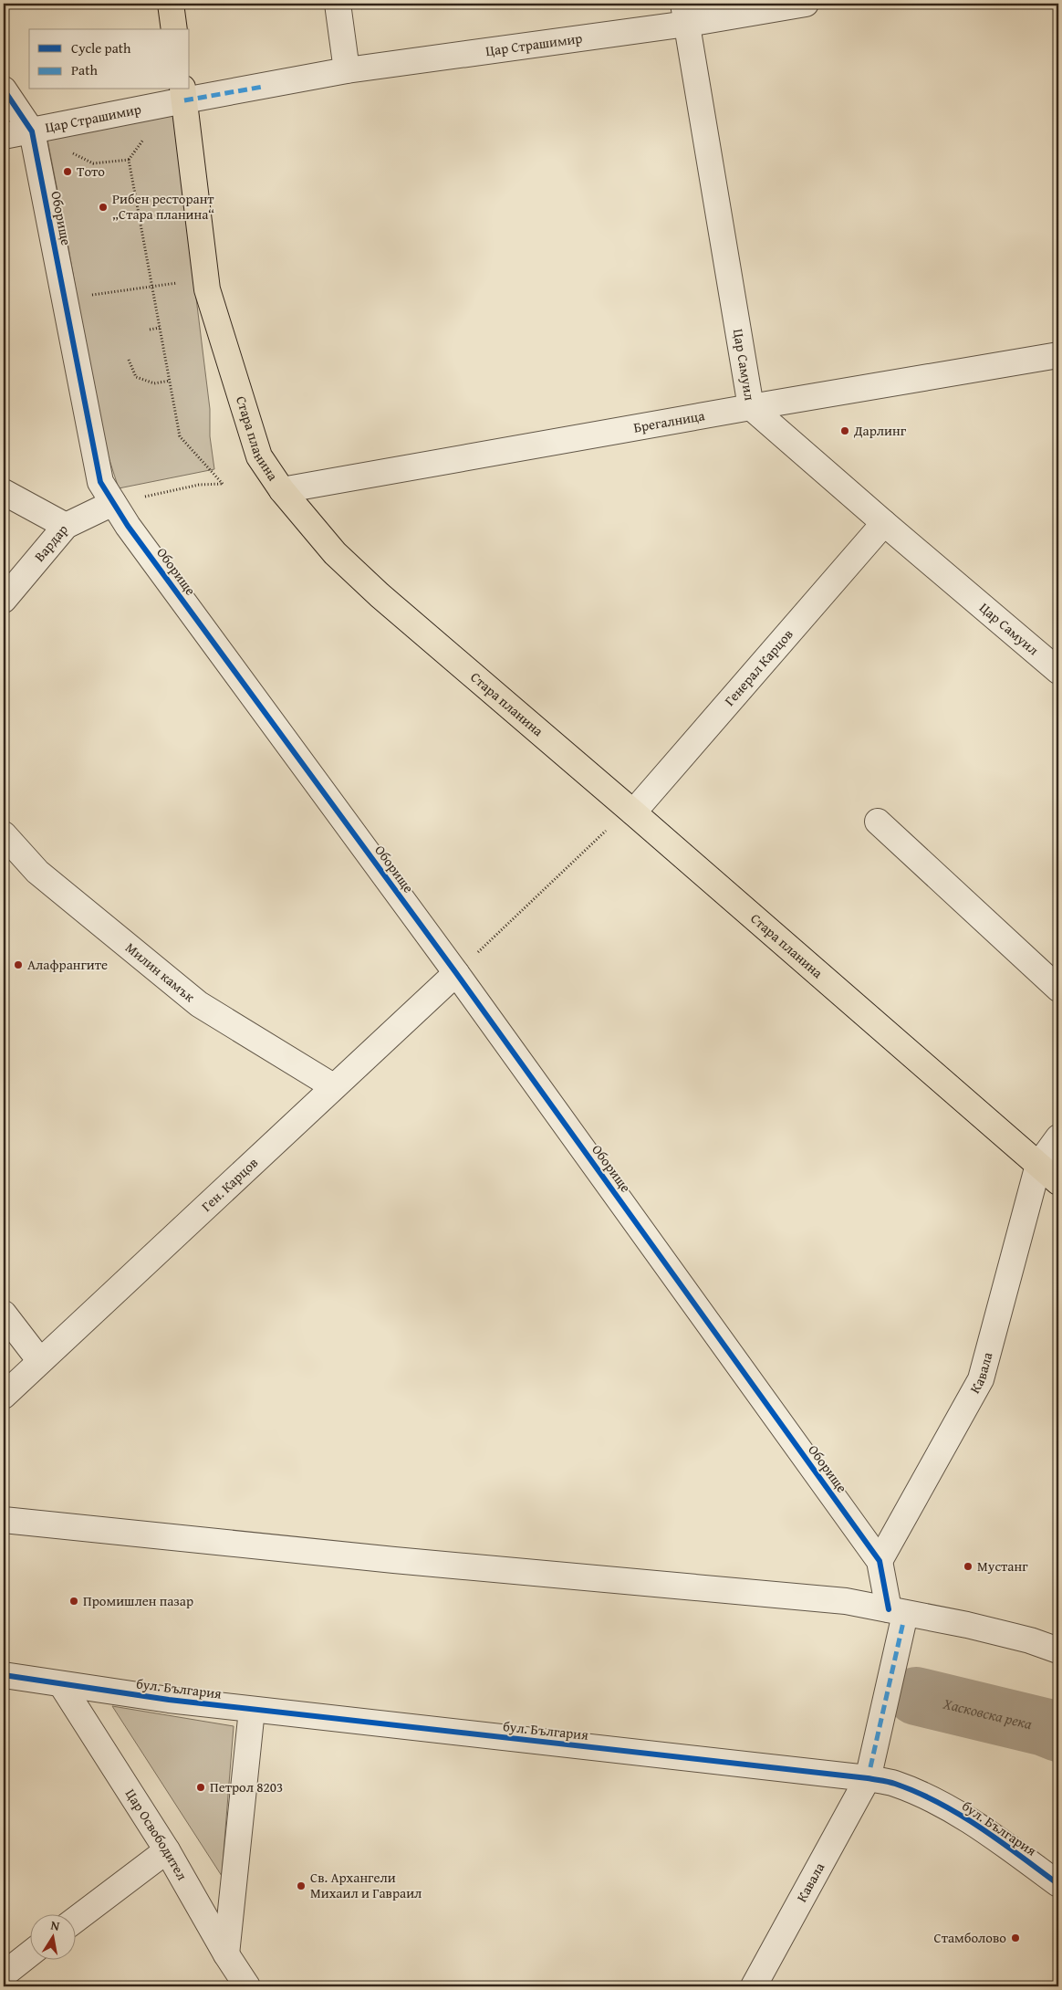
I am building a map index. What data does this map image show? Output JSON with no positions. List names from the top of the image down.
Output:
{
  "streets": {
    "main road": ["Стара планина"],
    "street": [
      "Цар Страшимир",
      "Оборище",
      "Цар Самуил",
      "Брегалница",
      "Вардар",
      "Генерал Карцов",
      "Милин камък",
      "Ген. Карцов",
      "Кавала",
      "бул. България",
      "Цар Освободител"
    ]
  },
  "crossings": [
    ["Цар Страшимир", "Оборище"],
    ["Цар Страшимир", "Цар Самуил"],
    ["Цар Страшимир", "Стара планина"],
    ["Оборище", "Вардар"],
    ["Оборище", "Ген. Карцов"],
    ["Оборище", "Кавала"],
    ["Оборище", "бул. България"],
    ["Цар Самуил", "Брегалница"],
    ["Цар Самуил", "Генерал Карцов"],
    ["Брегалница", "Стара планина"],
    ["Стара планина", "Генерал Карцов"],
    ["Стара планина", "Кавала"],
    ["Милин камък", "Ген. Карцов"],
    ["Кавала", "бул. България"],
    ["бул. България", "Цар Освободител"]
  ],
  "water": ["Хасковска река"],
  "places": [
    "Тото",
    "Рибен ресторант „Стара планина“",
    "Дарлинг",
    "Алафрангите",
    "Мустанг",
    "Промишлен пазар",
    "Петрол 8203",
    "Св. Архангели Михаил и Гавраил",
    "Стамболово"
  ],
  "legend": ["Cycle path", "Path"],
  "north": "top"
}
